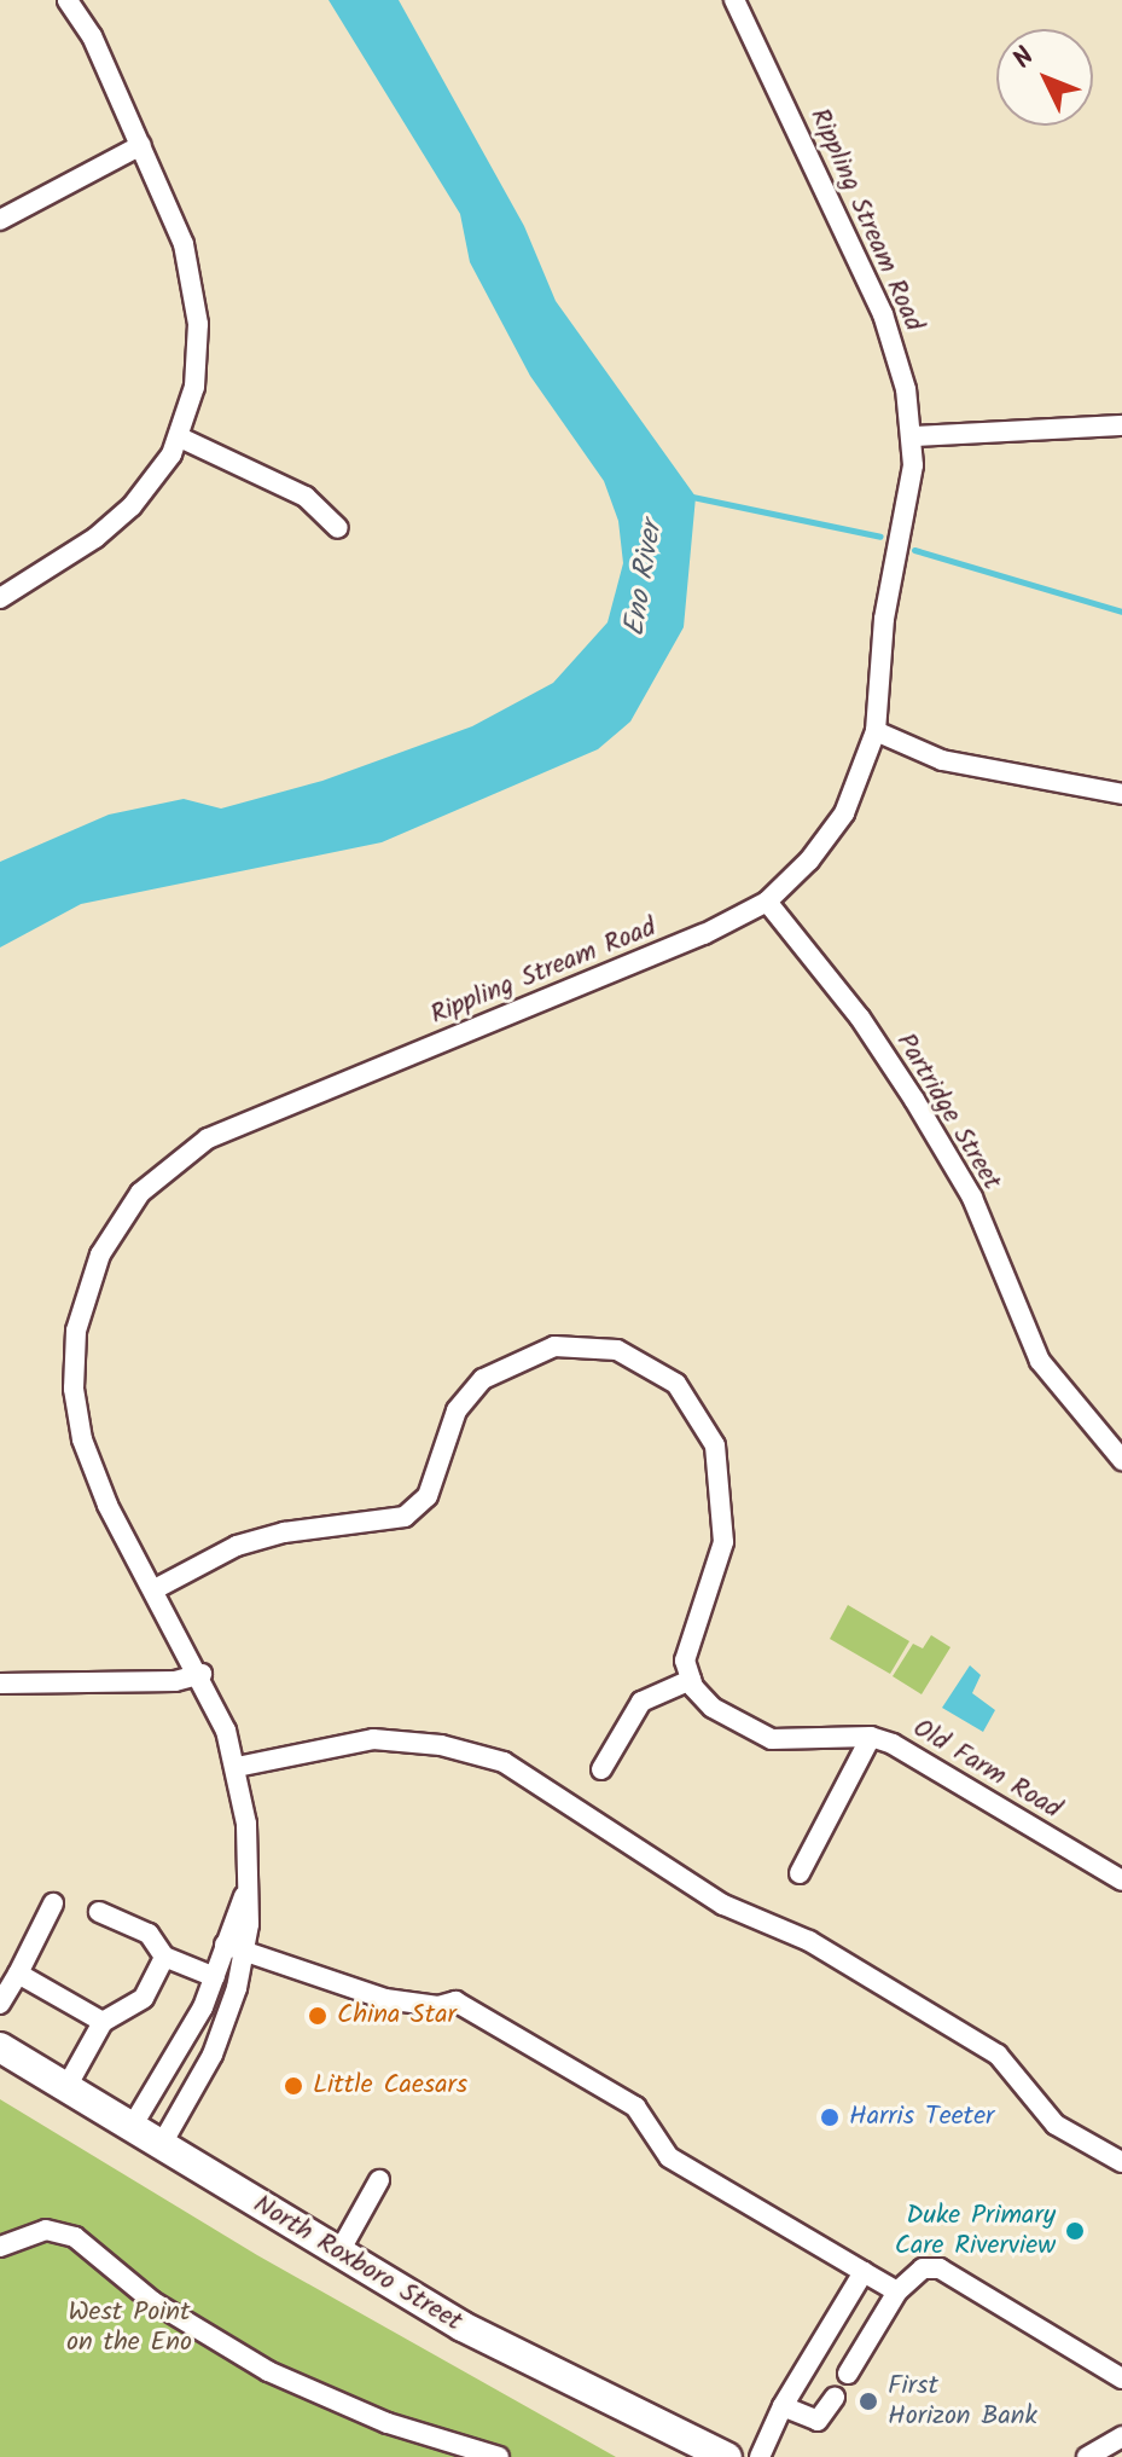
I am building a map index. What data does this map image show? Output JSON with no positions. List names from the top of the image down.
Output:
{
  "streets": {
    "highway": ["North Roxboro Street"],
    "street": ["Rippling Stream Road", "Partridge Street", "Old Farm Road"]
  },
  "crossings": [
    ["Rippling Stream Road", "Partridge Street"],
    ["Rippling Stream Road", "North Roxboro Street"]
  ],
  "water": ["Eno River"],
  "parks": ["West Point on the Eno"],
  "places": [
    "China Star",
    "Little Caesars",
    "Harris Teeter",
    "Duke Primary Care Riverview",
    "First Horizon Bank"
  ],
  "north": "top left"
}
